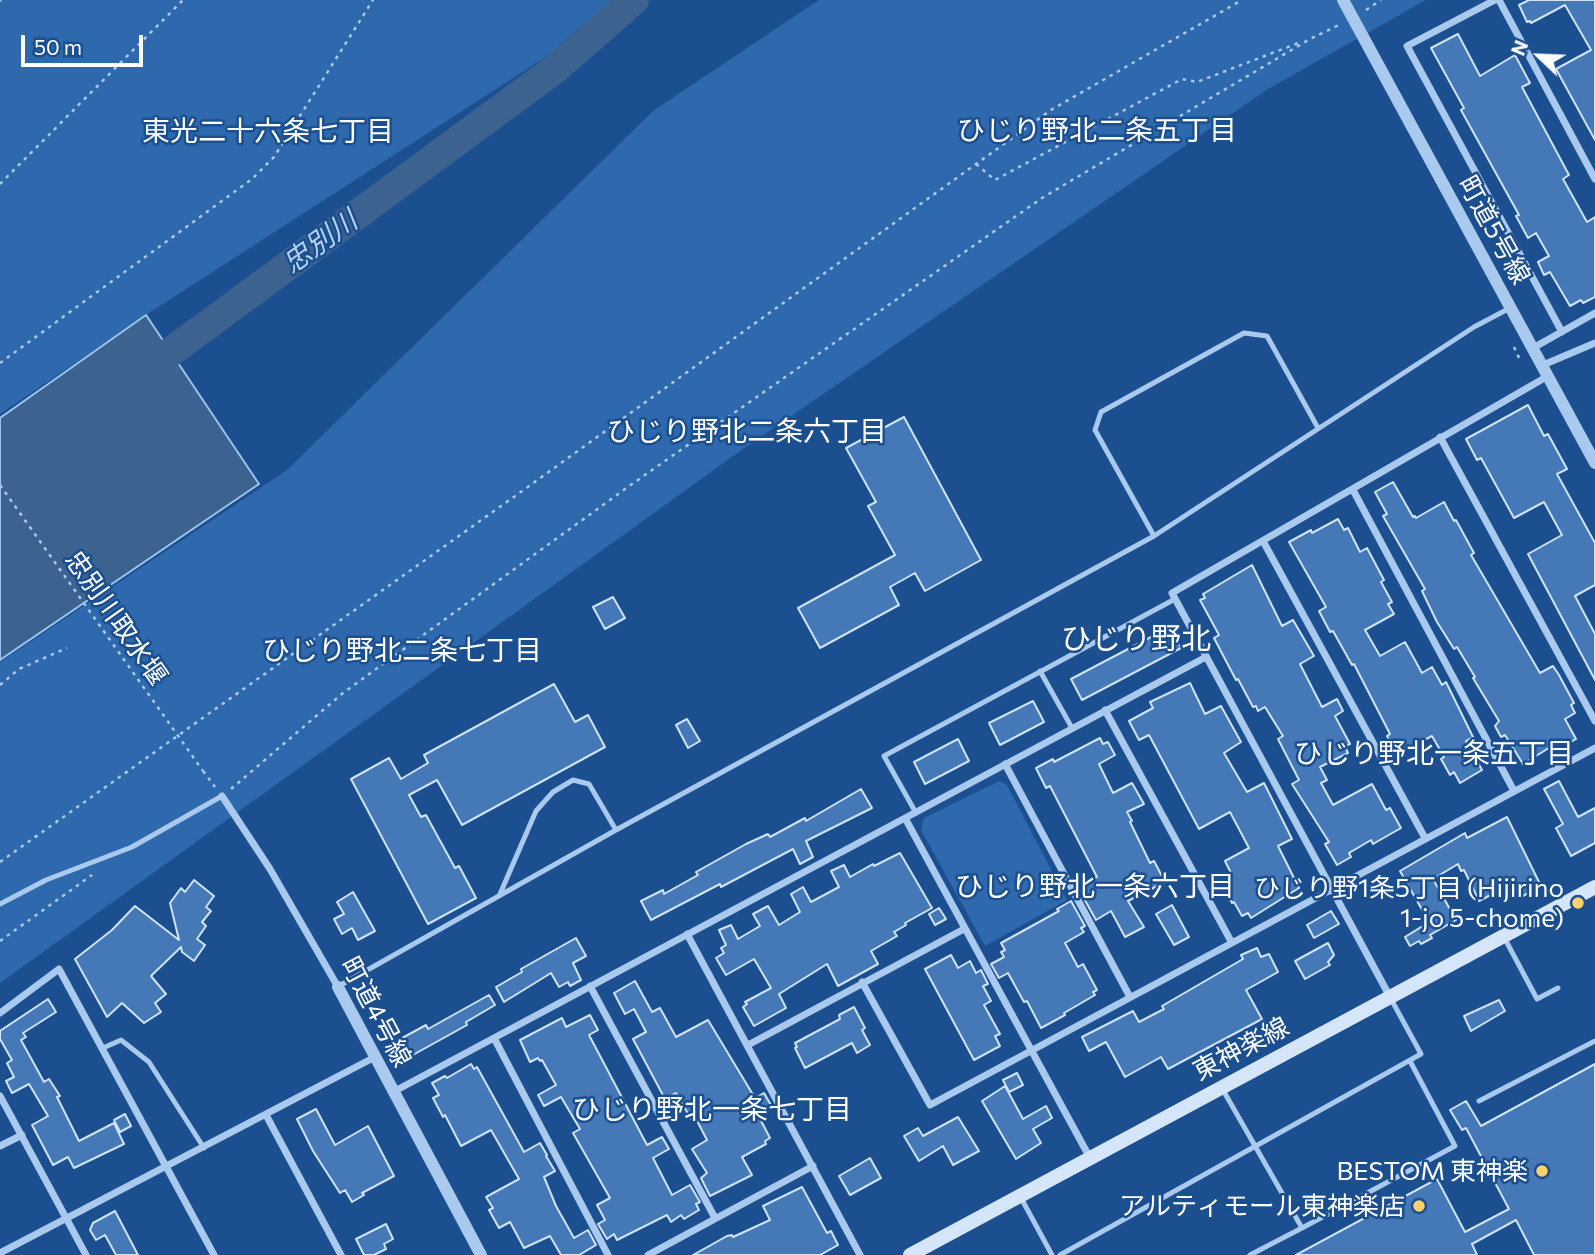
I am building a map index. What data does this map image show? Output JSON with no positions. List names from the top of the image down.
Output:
{
  "streets": {
    "main road": ["東神楽線"],
    "street": ["町道5号線", "町道4号線"],
    "path": ["忠別川取水堰"]
  },
  "crossings": [
    ["忠別川取水堰", "町道4号線"]
  ],
  "districts": [
    "ひじり野北二条五丁目",
    "東光二十六条七丁目",
    "ひじり野北二条六丁目",
    "ひじり野北",
    "ひじり野北二条七丁目",
    "ひじり野北一条五丁目",
    "ひじり野北一条六丁目",
    "ひじり野北一条七丁目"
  ],
  "water": ["忠別川"],
  "places": ["ひじり野1条5丁目 (Hijirino 1-jo 5-chome)", "BESTOM 東神楽", "アルティモール東神楽店"],
  "scale_bar": "50 m",
  "north": "top left"
}
